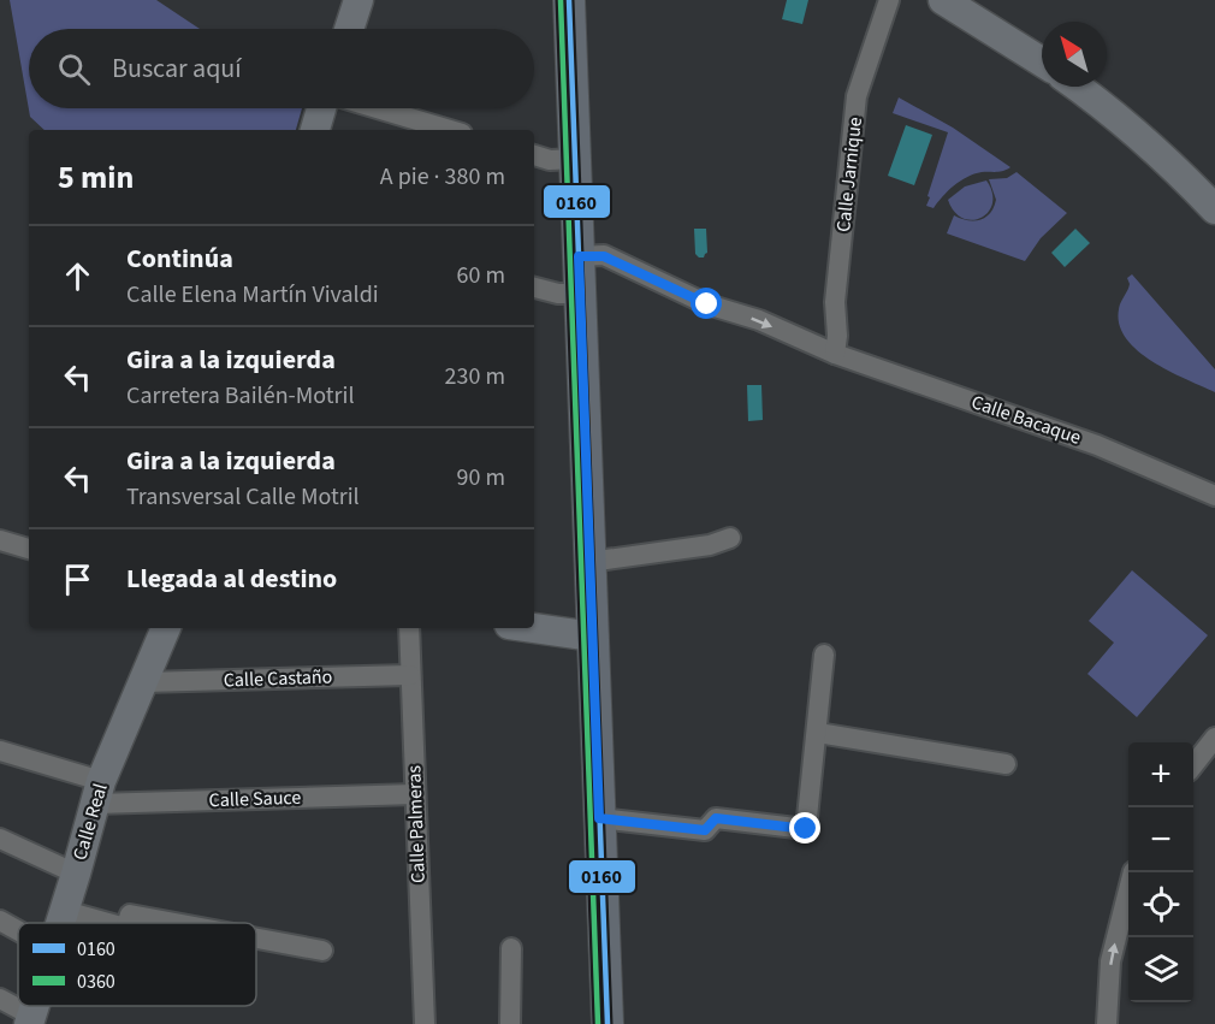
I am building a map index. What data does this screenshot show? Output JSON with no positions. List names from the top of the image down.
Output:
{
  "streets": {
    "street": [
      "Calle Jarnique",
      "Calle Bacaque",
      "Calle Castaño",
      "Calle Sauce",
      "Calle Real",
      "Calle Palmeras"
    ]
  },
  "crossings": [
    ["Calle Jarnique", "Calle Bacaque"],
    ["Calle Castaño", "Calle Real"],
    ["Calle Castaño", "Calle Palmeras"],
    ["Calle Sauce", "Calle Real"],
    ["Calle Sauce", "Calle Palmeras"]
  ],
  "one_way": ["Calle Bacaque"],
  "lines": ["transit line 0160", "transit line 0360"],
  "legend": ["0160", "0360"],
  "north": "top left",
  "page": {
    "search": "Buscar aquí",
    "heading": ["5 min", "A pie · 380 m"],
    "list": [
      ["Continúa", "Calle Elena Martín Vivaldi", "60 m"],
      ["Gira a la izquierda", "Carretera Bailén-Motril", "230 m"],
      ["Gira a la izquierda", "Transversal Calle Motril", "90 m"],
      "Llegada al destino"
    ],
    "map_buttons": ["+", "−"]
  }
}
